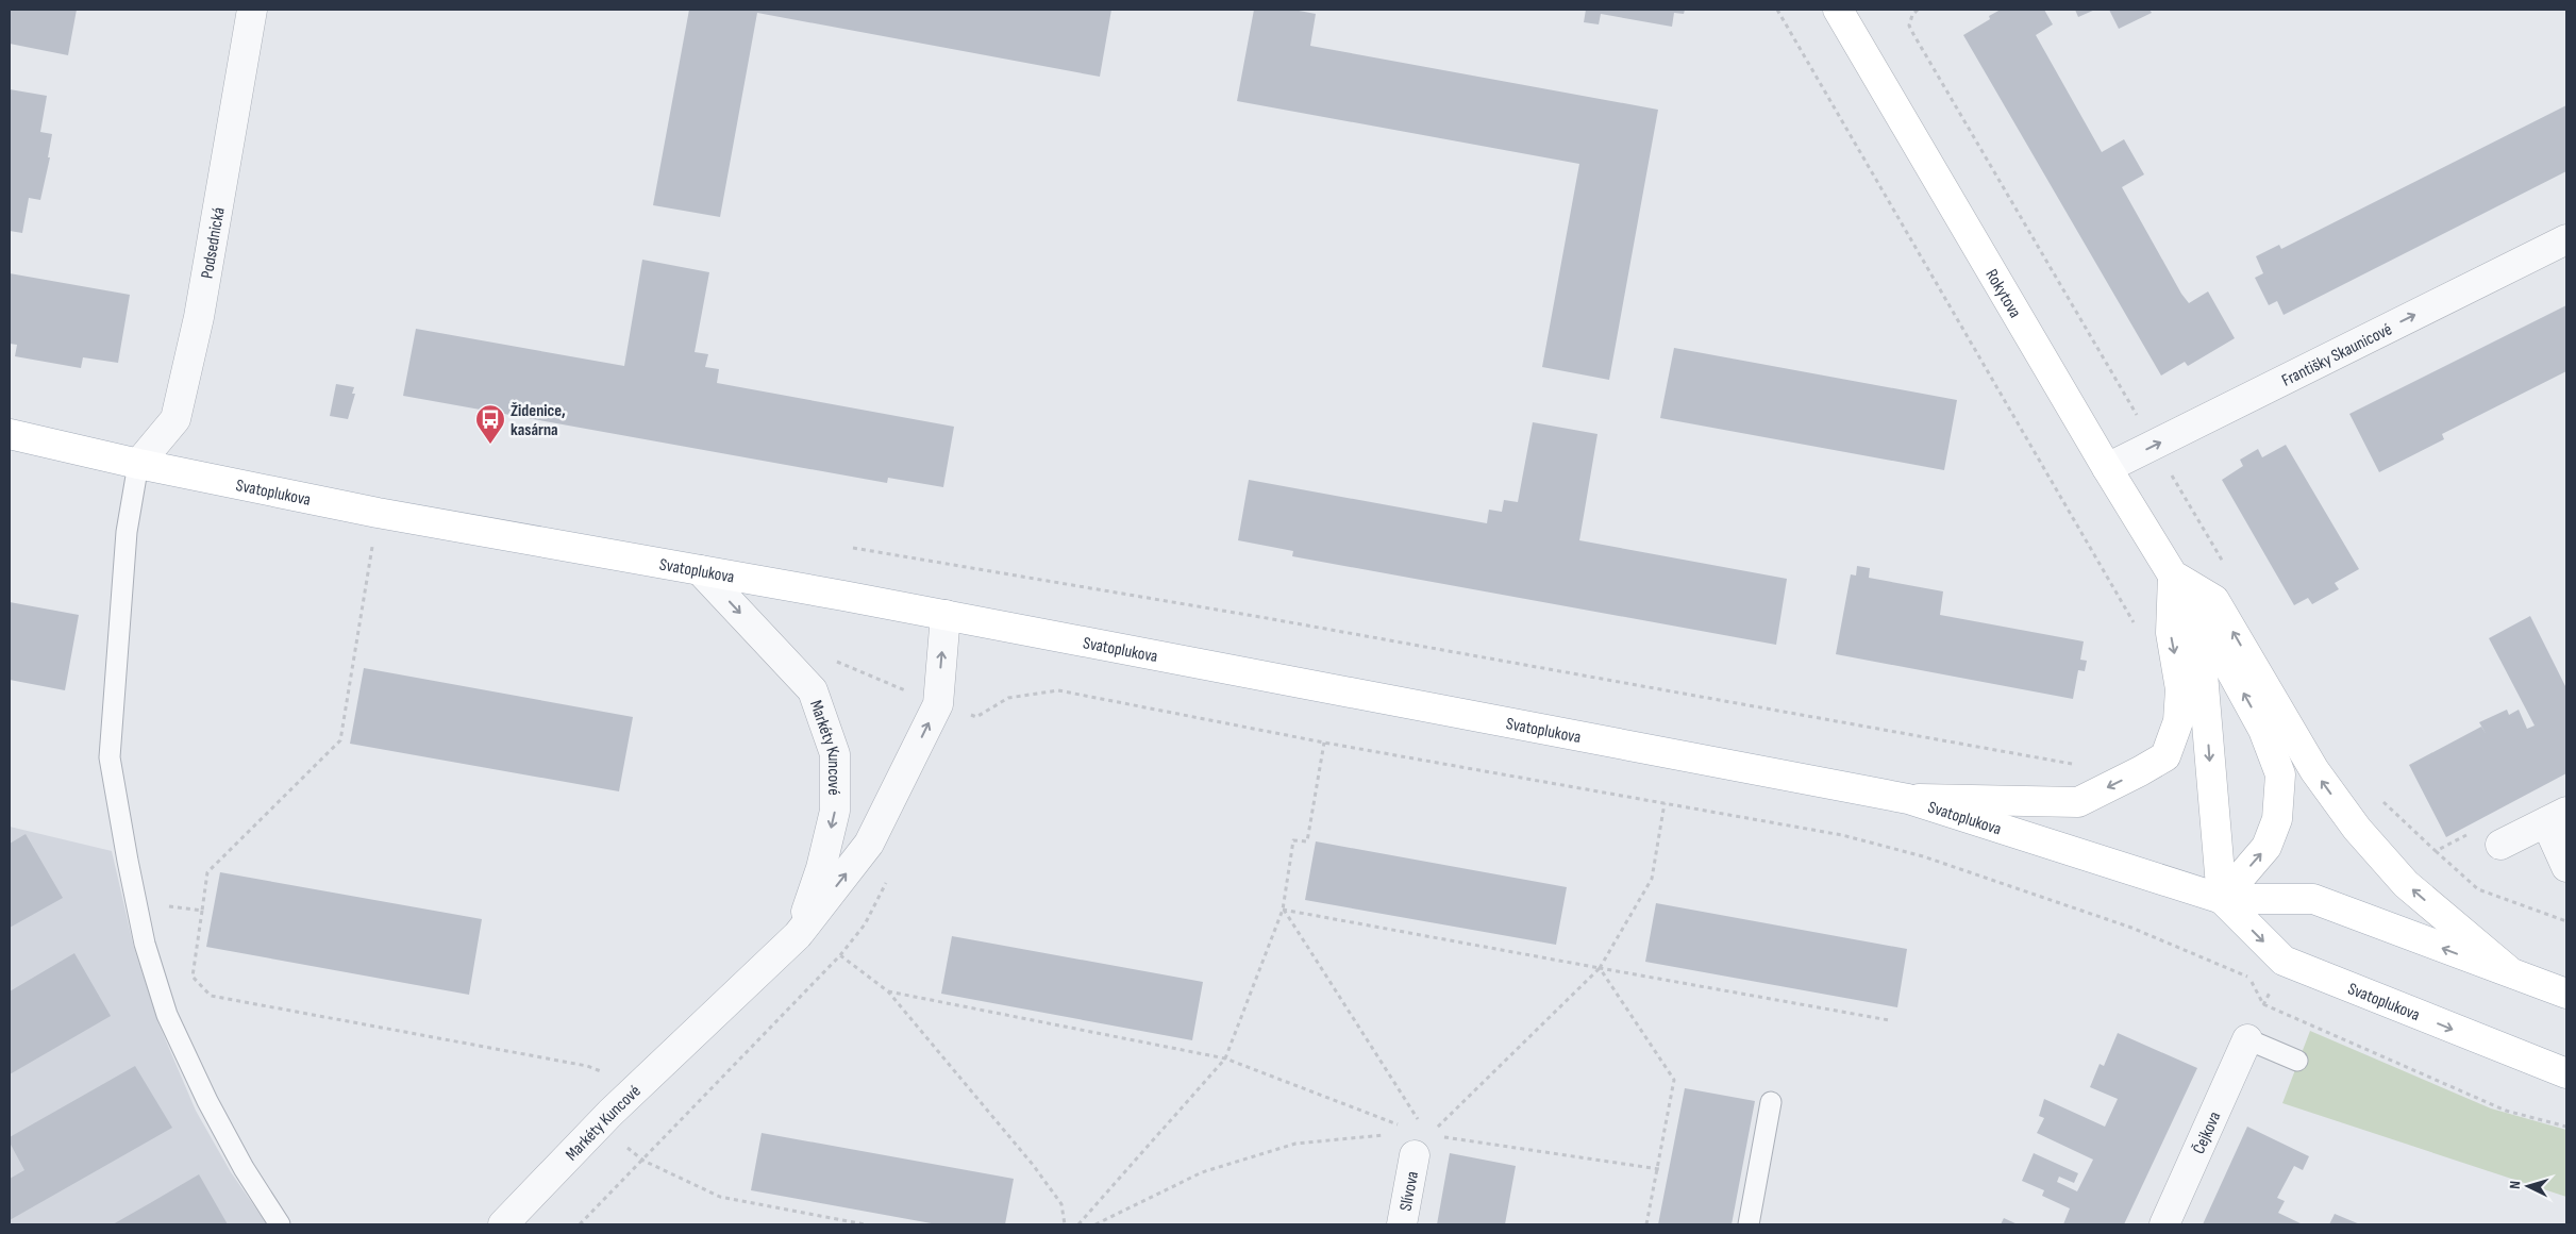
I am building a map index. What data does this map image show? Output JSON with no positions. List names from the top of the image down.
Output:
{
  "streets": {
    "main road": ["Rokytova", "Svatoplukova"],
    "street": [
      "Podsednická",
      "Františky Skaunicové",
      "Markéty Kuncové",
      "Čejkova",
      "Slívova"
    ]
  },
  "crossings": [
    ["Podsednická", "Svatoplukova"],
    ["Rokytova", "Františky Skaunicové"],
    ["Svatoplukova", "Markéty Kuncové"]
  ],
  "one_way": ["Františky Skaunicové"],
  "places": {
    "bus stop": ["Židenice, kasárna"]
  },
  "north": "left"
}
